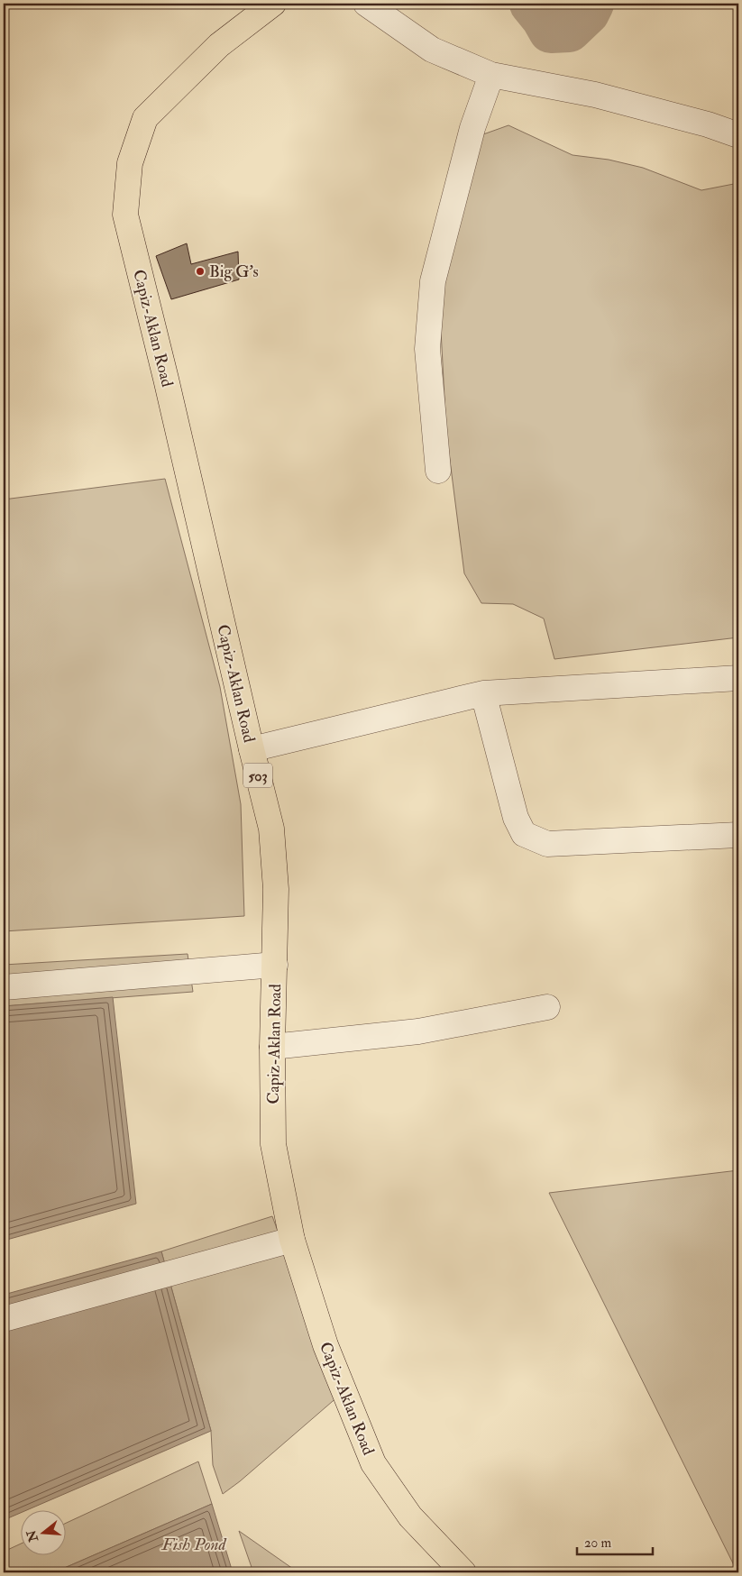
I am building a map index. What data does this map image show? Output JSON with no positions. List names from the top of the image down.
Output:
{
  "streets": {
    "main road": ["Capiz-Aklan Road", "503"]
  },
  "water": ["Fish Pond"],
  "places": ["Big G's"],
  "scale_bar": "20 m",
  "north": "left"
}
